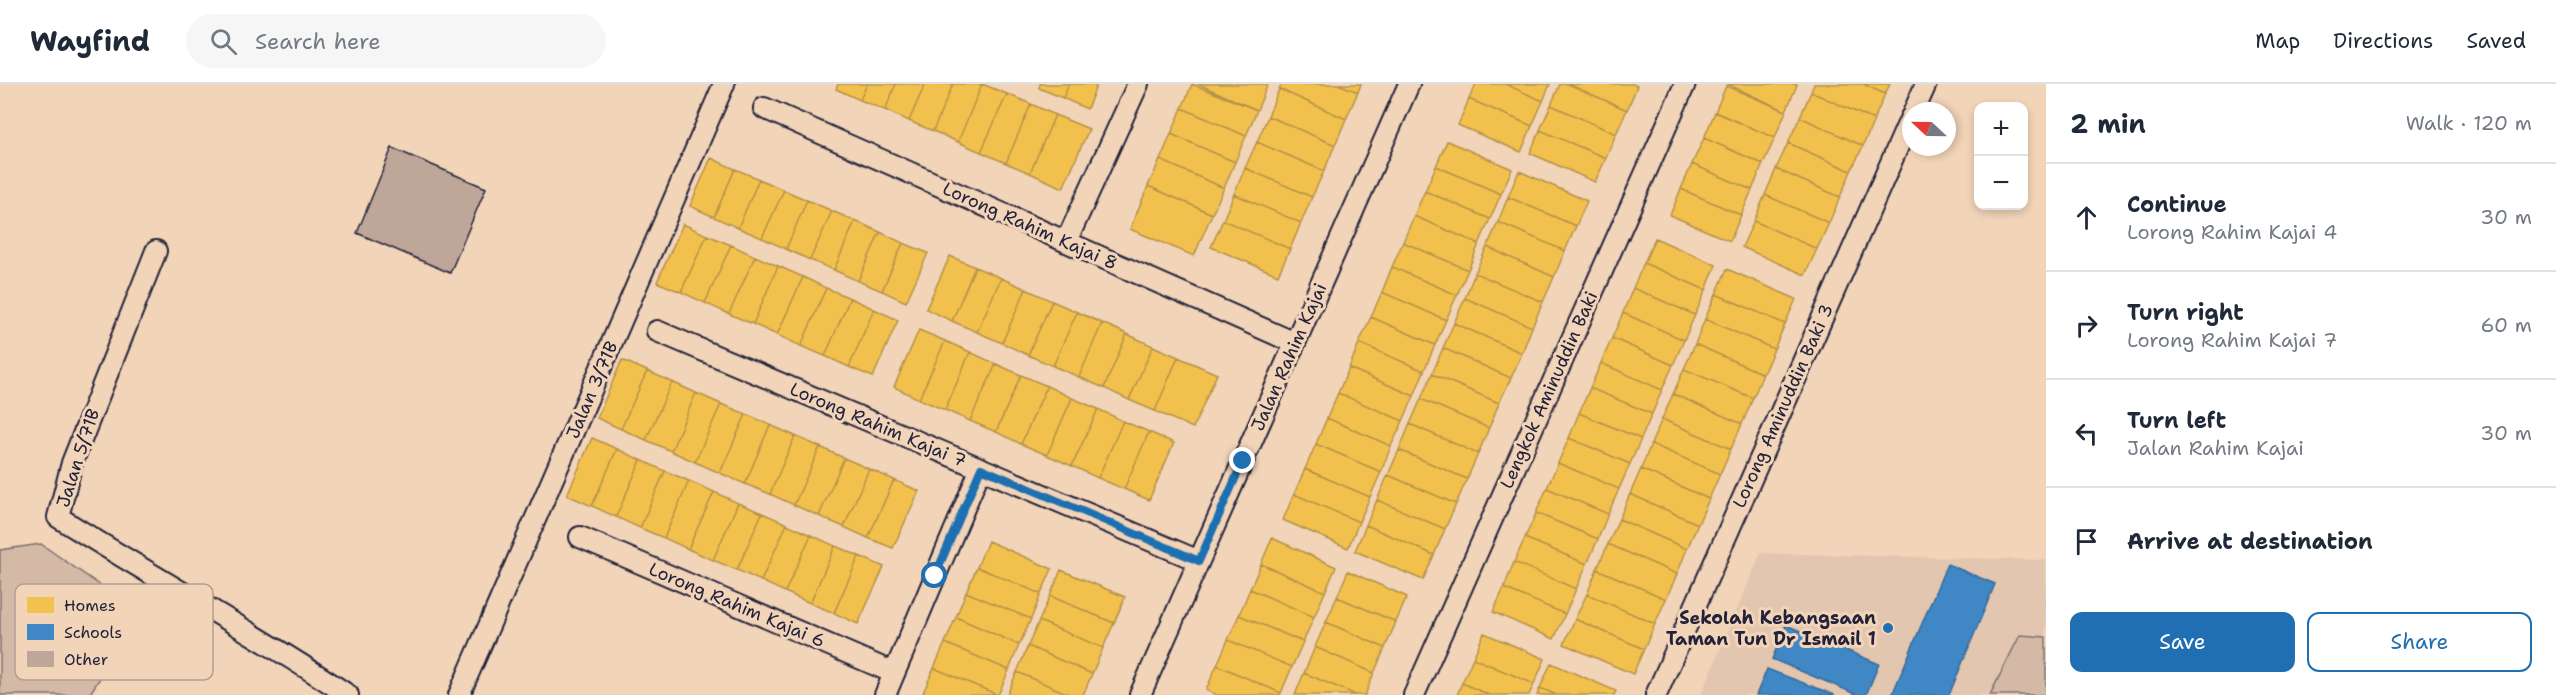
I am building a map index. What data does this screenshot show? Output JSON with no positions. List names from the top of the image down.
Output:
{
  "streets": {
    "street": [
      "Lorong Rahim Kajai 8",
      "Jalan Rahim Kajai",
      "Jalan 3/71B",
      "Lengkok Aminuddin Baki",
      "Lorong Aminuddin Baki 3",
      "Lorong Rahim Kajai 7",
      "Jalan 5/71B",
      "Lorong Rahim Kajai 6"
    ]
  },
  "crossings": [
    ["Lorong Rahim Kajai 8", "Jalan Rahim Kajai"],
    ["Jalan Rahim Kajai", "Lorong Rahim Kajai 7"]
  ],
  "places": ["Sekolah Kebangsaan Taman Tun Dr Ismail 1"],
  "legend": ["Homes", "Schools", "Other"],
  "north": "left",
  "page": {
    "header": "Wayfind",
    "search": "Search here",
    "nav": ["Map", "Directions", "Saved"],
    "heading": ["2 min", "Walk · 120 m"],
    "map_buttons": ["+", "−"],
    "list": [
      ["Continue", "Lorong Rahim Kajai 4", "30 m"],
      ["Turn right", "Lorong Rahim Kajai 7", "60 m"],
      ["Turn left", "Jalan Rahim Kajai", "30 m"],
      "Arrive at destination"
    ],
    "buttons": ["Save", "Share"]
  }
}
